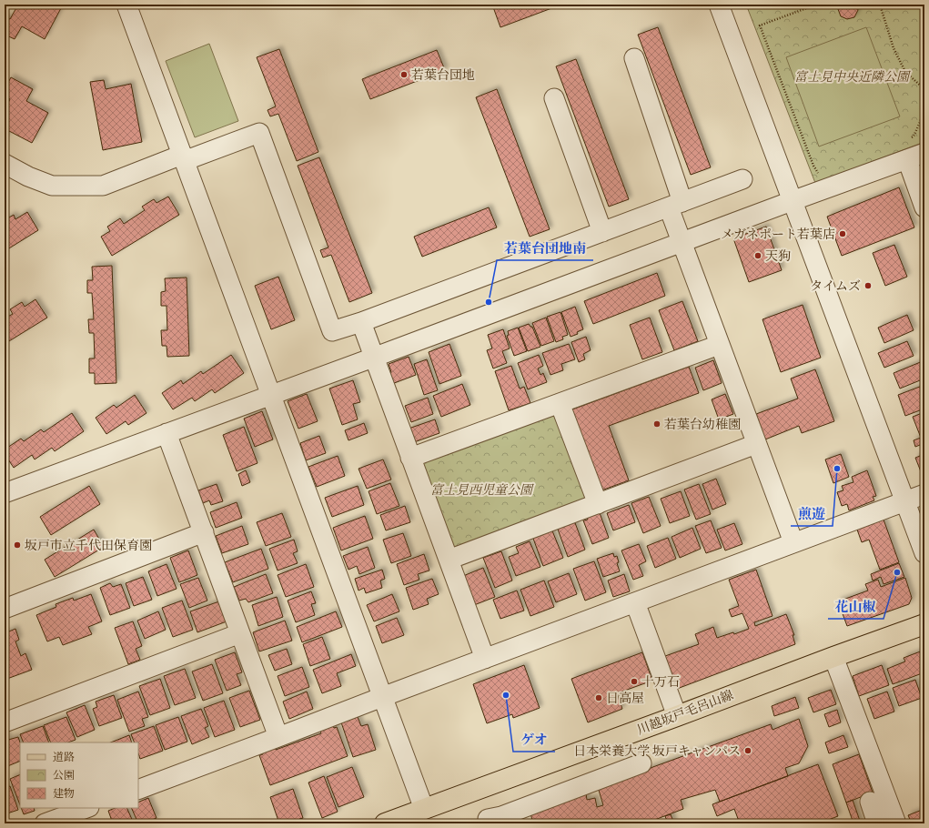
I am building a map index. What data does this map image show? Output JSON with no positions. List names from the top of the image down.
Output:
{
  "streets": {
    "main road": ["川越坂戸毛呂山線"]
  },
  "parks": ["富士見中央近隣公園", "富士見西児童公園"],
  "places": [
    "若葉台団地",
    "メガネポート若葉店",
    "天狗",
    "タイムズ",
    "若葉台団地南",
    "若葉台幼稚園",
    "煎遊",
    "坂戸市立千代田保育園",
    "花山椒",
    "十万石",
    "ゲオ",
    "日高屋",
    "日本栄養大学 坂戸キャンパス"
  ],
  "legend": ["道路", "公園", "建物"]
}
